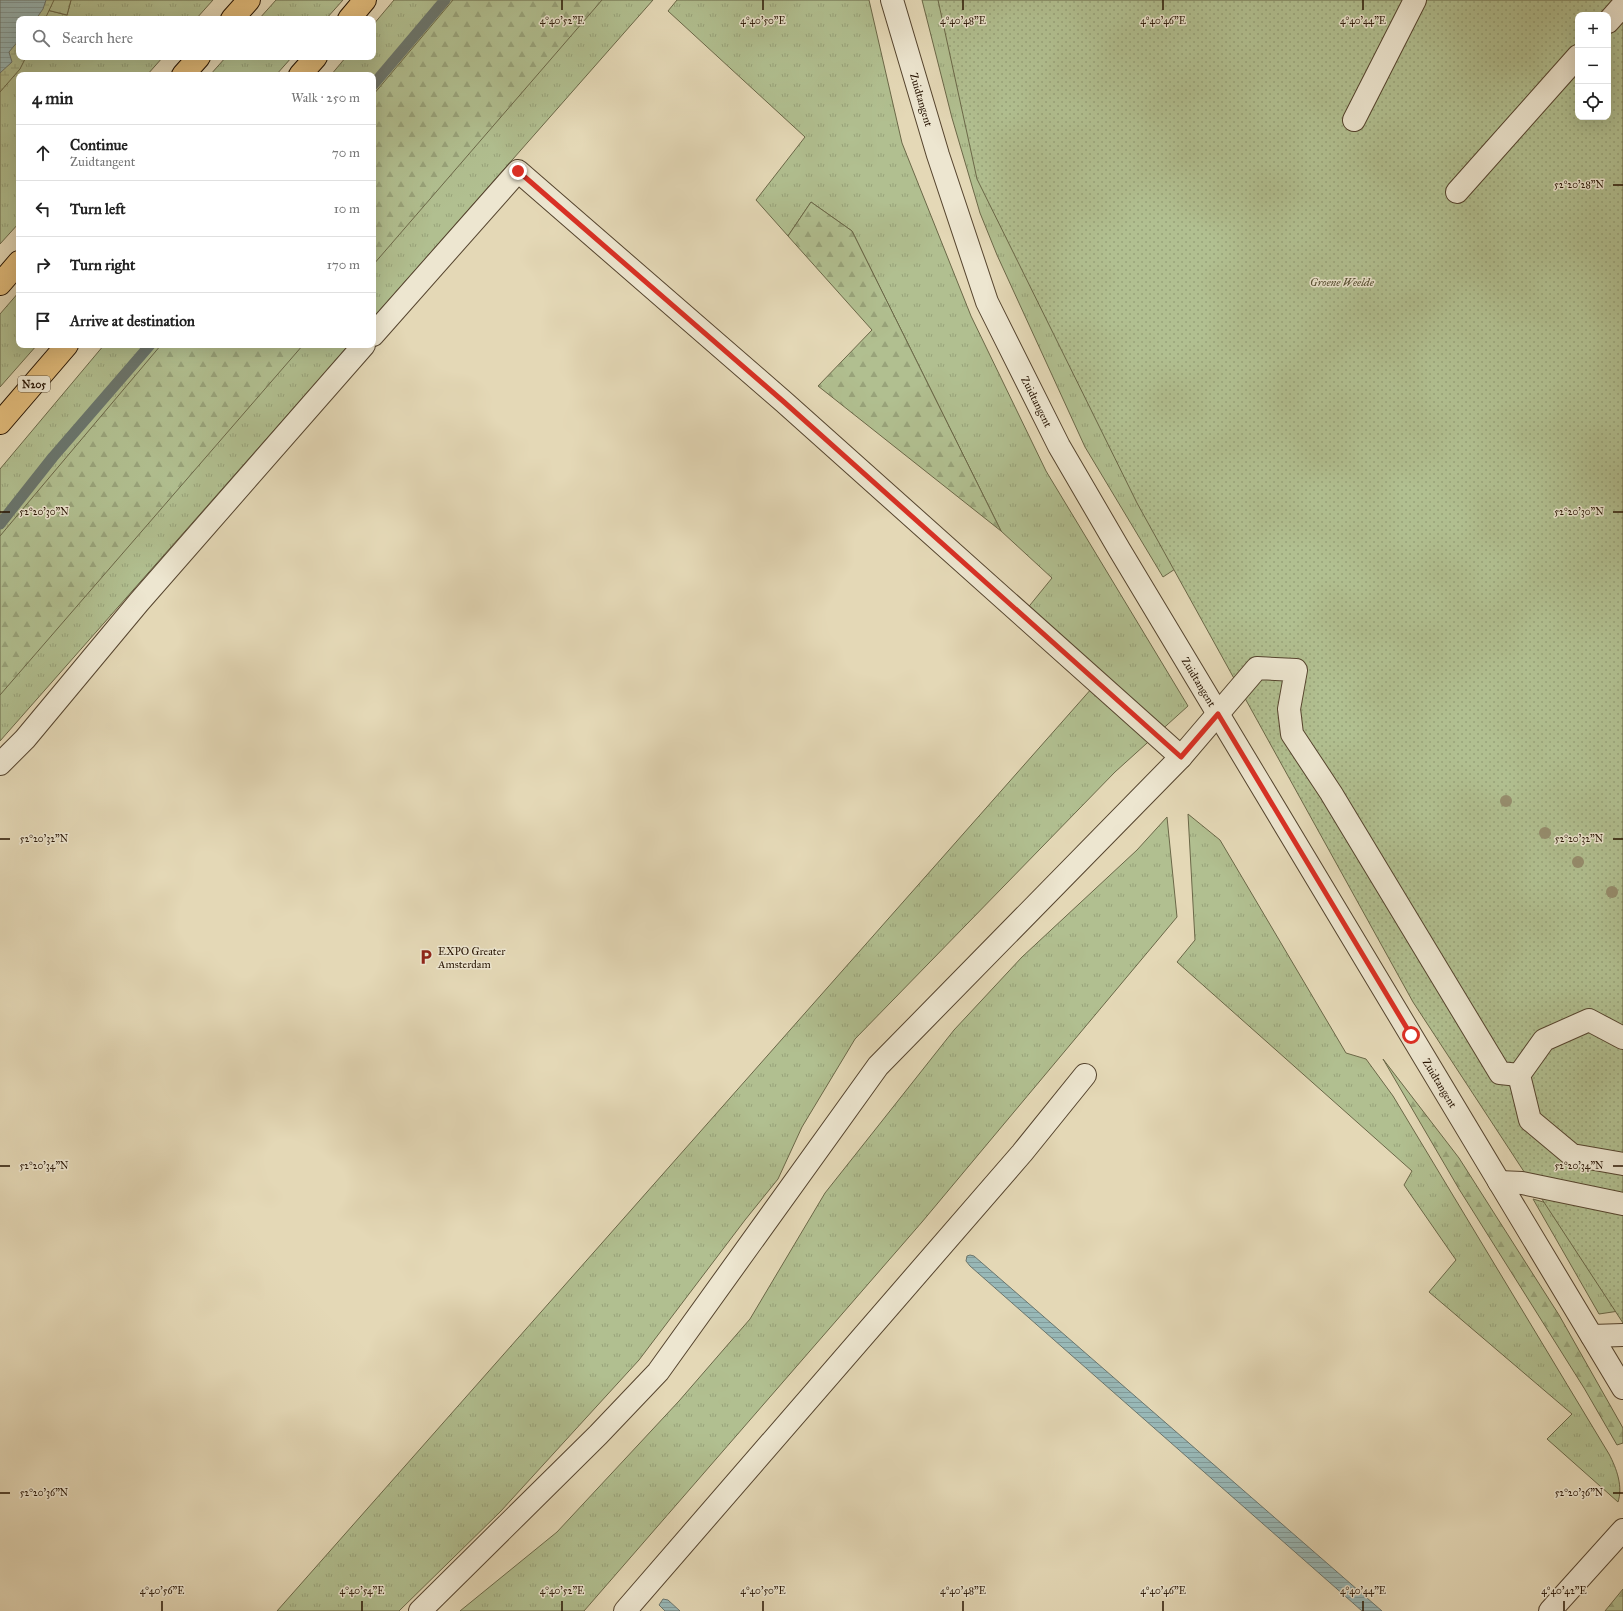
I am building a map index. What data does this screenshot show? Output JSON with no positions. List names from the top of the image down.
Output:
{
  "streets": {
    "highway": ["N205"],
    "street": ["Zuidtangent"]
  },
  "parks": ["Groene Weelde"],
  "places": {
    "parking": ["EXPO Greater Amsterdam"]
  },
  "page": {
    "map_buttons": ["+", "−"],
    "search": "Search here",
    "heading": ["4 min", "Walk · 250 m"],
    "list": [
      ["Continue", "Zuidtangent", "70 m"],
      ["Turn left", "10 m"],
      ["Turn right", "170 m"],
      "Arrive at destination"
    ]
  },
  "coordinates": [
    "4°40'52\"E",
    "4°40'50\"E",
    "4°40'48\"E",
    "4°40'46\"E",
    "4°40'44\"E",
    "52°20'28\"N",
    "52°20'30\"N",
    "52°20'32\"N",
    "52°20'34\"N",
    "52°20'36\"N",
    "4°40'56\"E",
    "4°40'54\"E",
    "4°40'42\"E"
  ]
}
